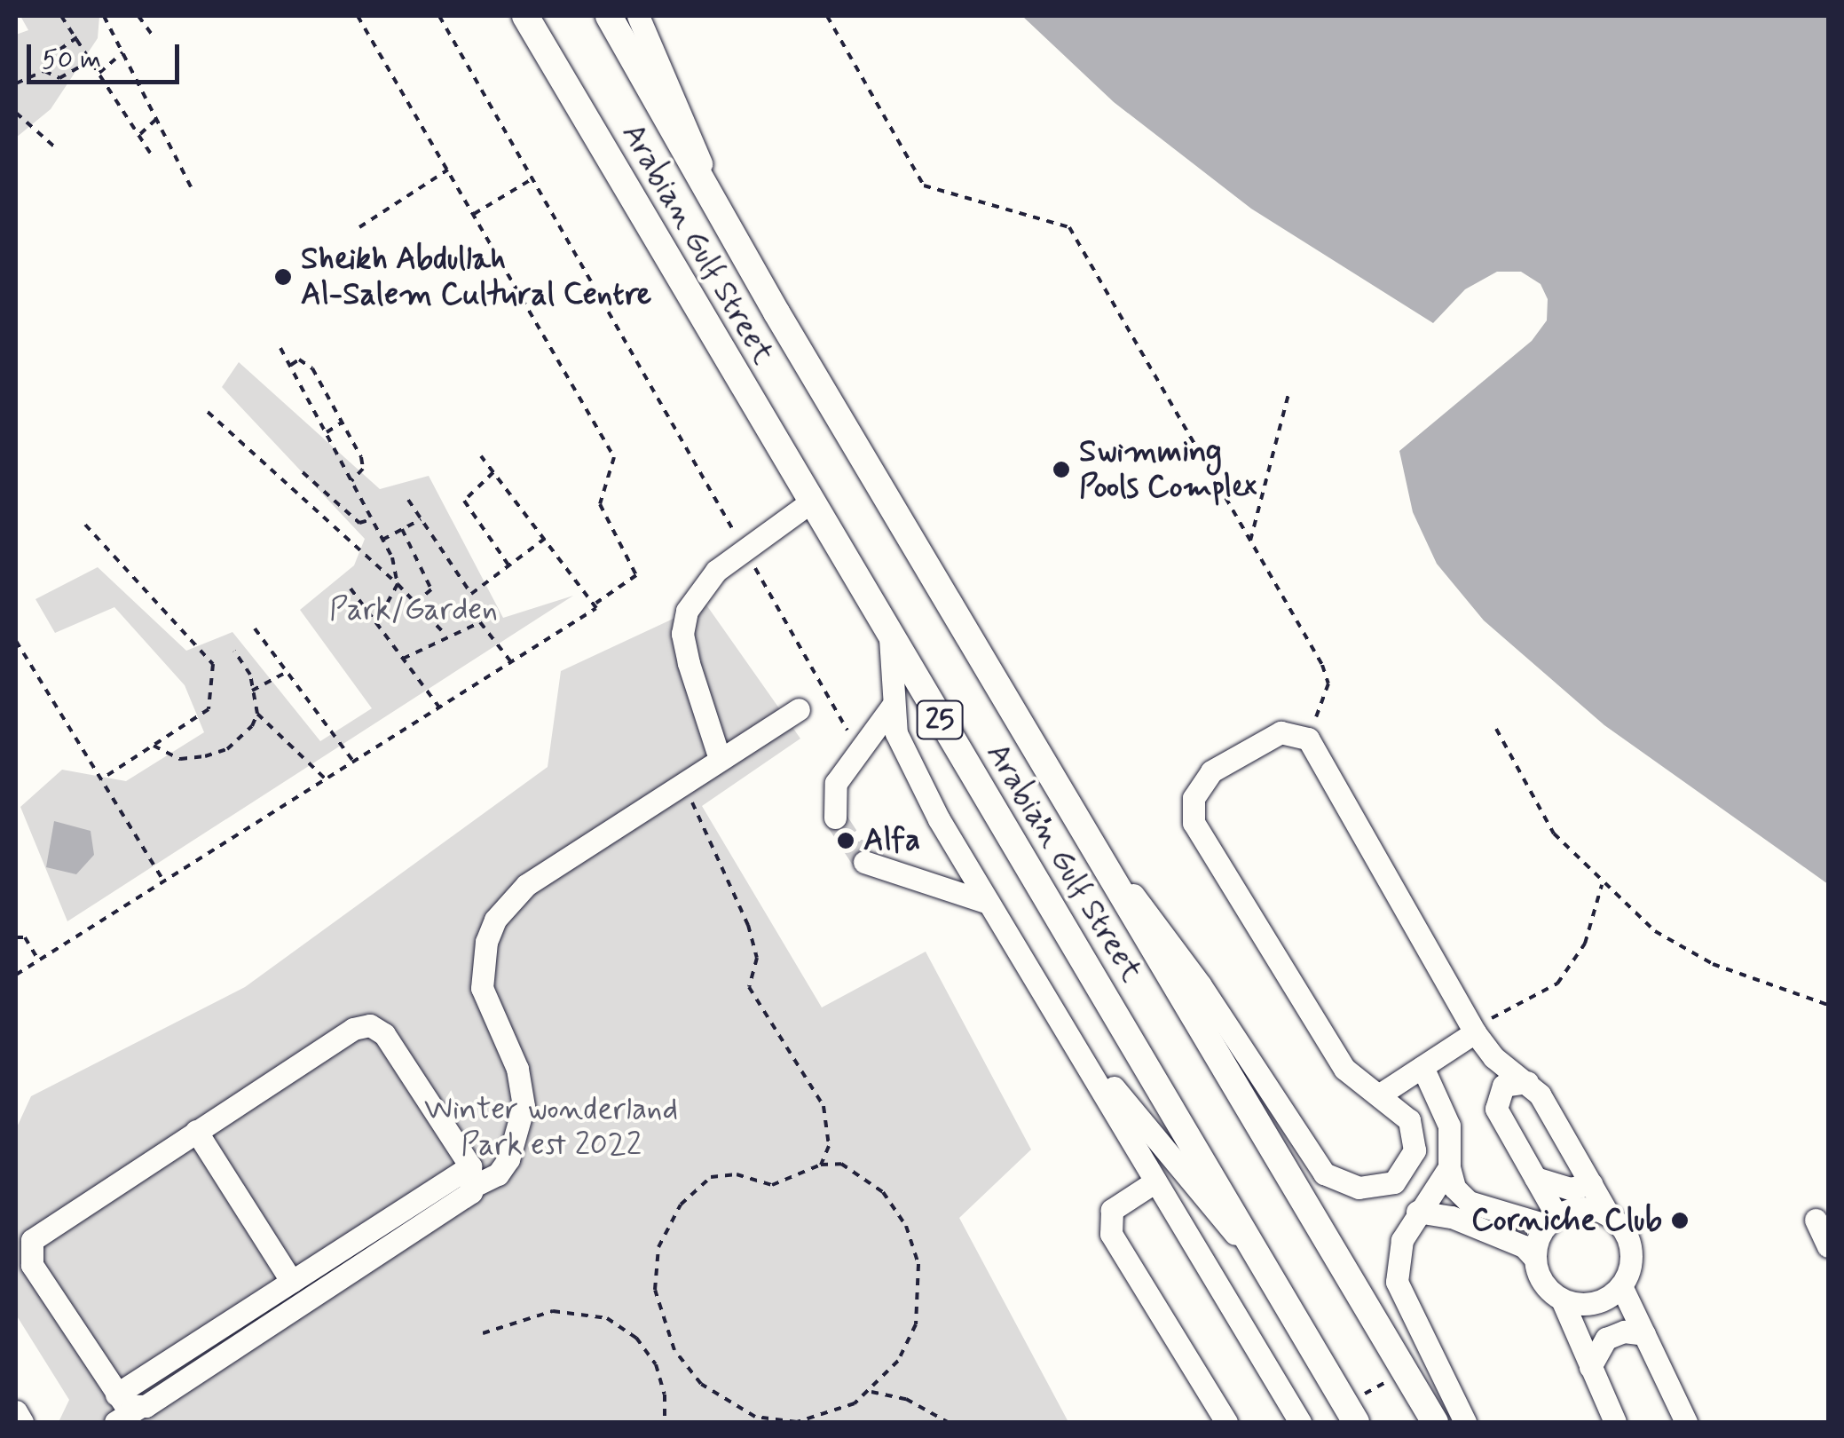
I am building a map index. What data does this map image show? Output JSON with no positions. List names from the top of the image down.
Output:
{
  "streets": {
    "main road": ["Arabian Gulf Street", "25"]
  },
  "parks": ["Park/Garden", "Winter wonderland Park est 2022"],
  "places": [
    "Sheikh Abdullah Al-Salem Cultural Centre",
    "Swimming Pools Complex",
    "Alfa",
    "Corniche Club"
  ],
  "scale_bar": "50 m"
}
